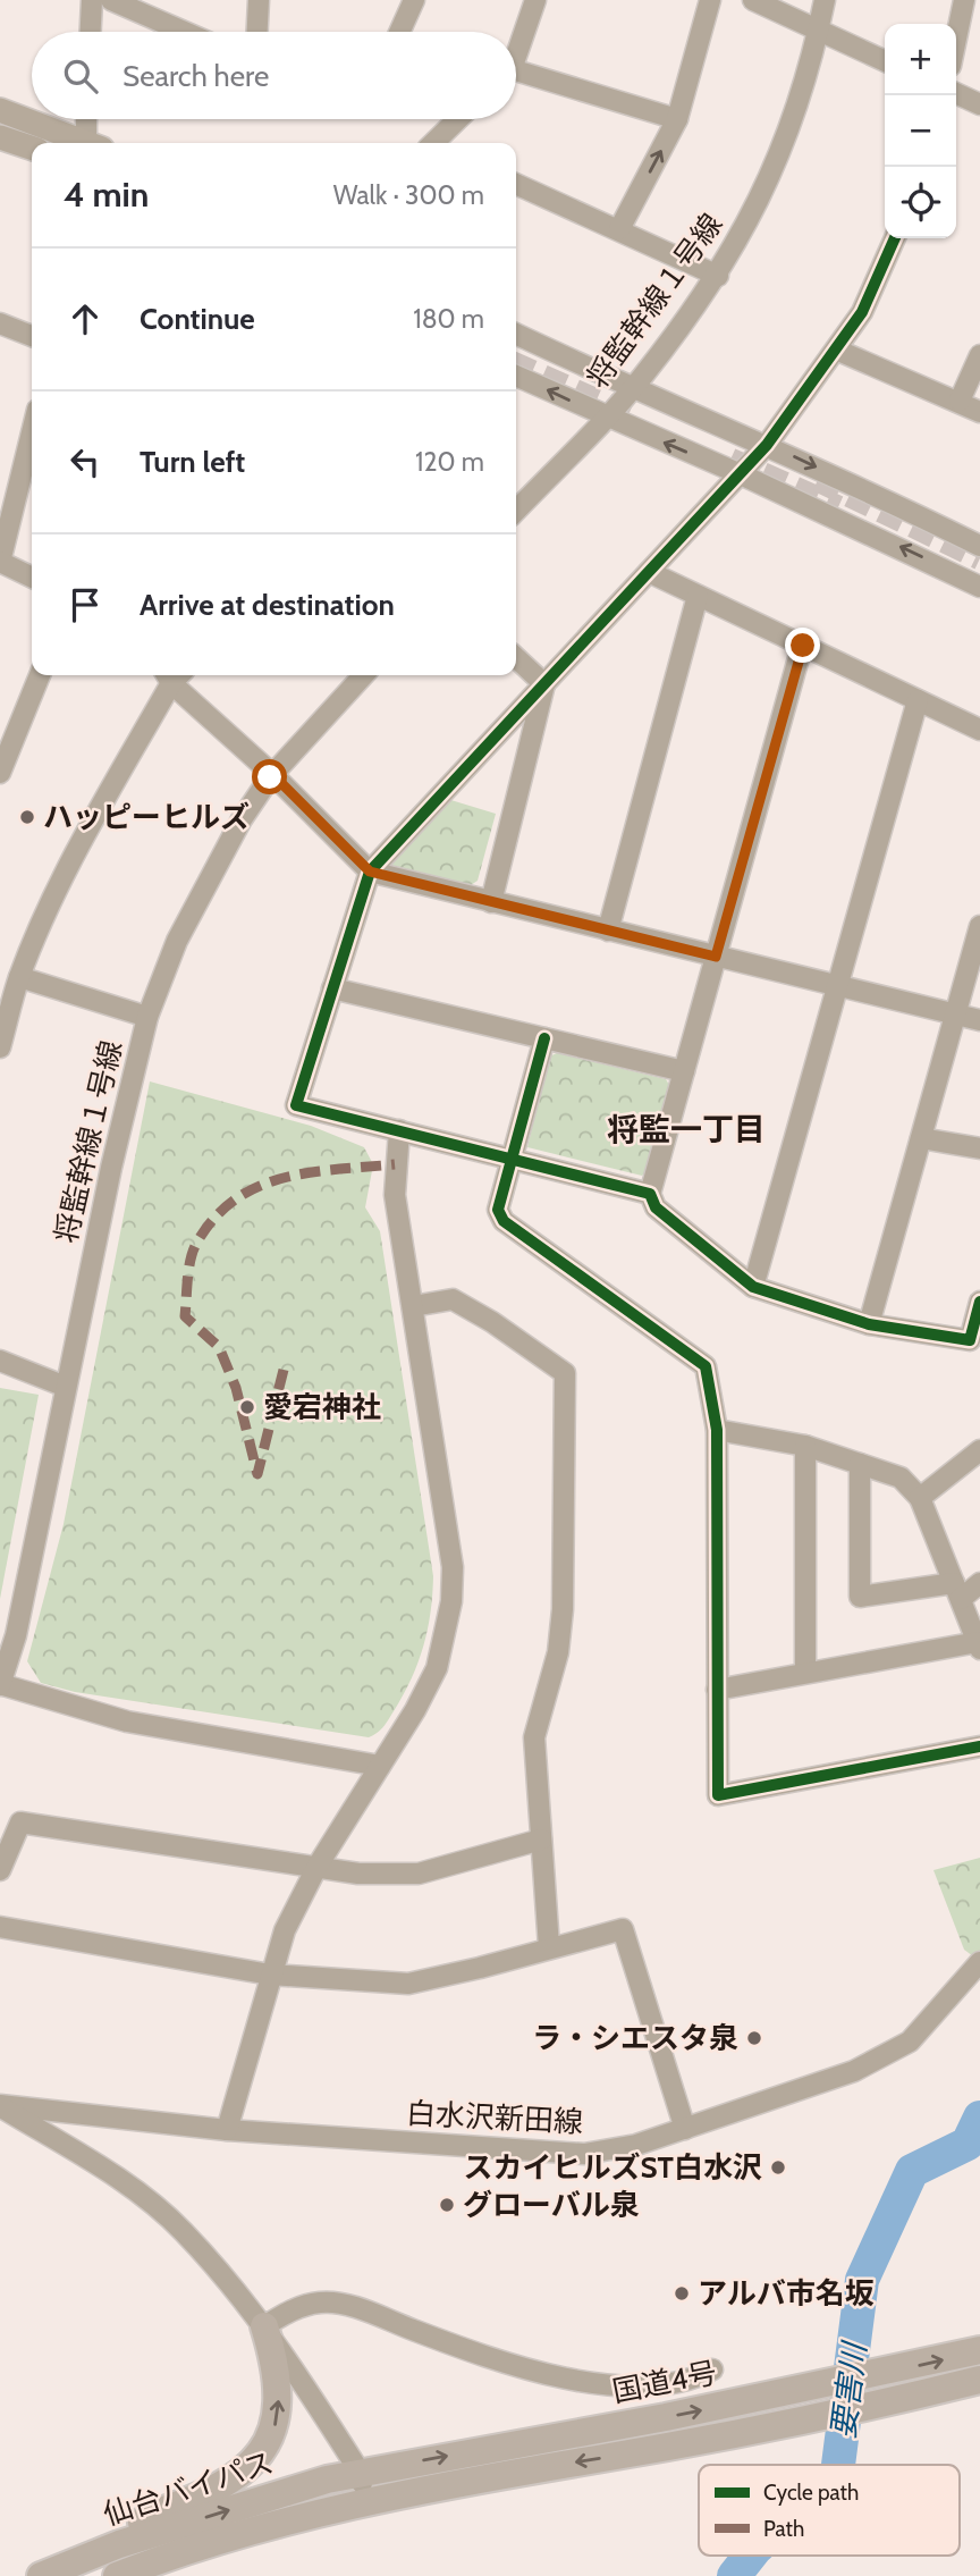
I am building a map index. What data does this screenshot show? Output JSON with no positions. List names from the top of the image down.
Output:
{
  "streets": {
    "highway": ["国道4号", "仙台バイパス"],
    "street": ["将監幹線１号線", "白水沢新田線"]
  },
  "crossings": [
    ["国道4号", "仙台バイパス"]
  ],
  "districts": ["将監一丁目"],
  "water": ["要害川"],
  "places": [
    "ハッピーヒルズ",
    "愛宕神社",
    "ラ・シエスタ泉",
    "スカイヒルズST白水沢",
    "グローバル泉",
    "アルバ市名坂"
  ],
  "legend": ["Cycle path", "Path"],
  "page": {
    "map_buttons": ["+", "−"],
    "search": "Search here",
    "heading": ["4 min", "Walk · 300 m"],
    "list": [
      ["Continue", "180 m"],
      ["Turn left", "120 m"],
      "Arrive at destination"
    ]
  }
}
